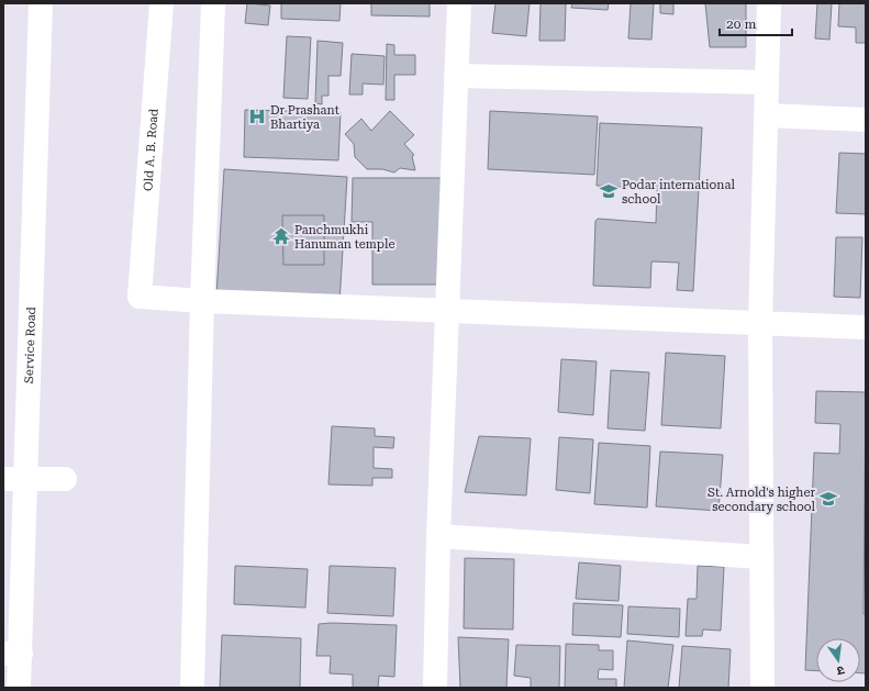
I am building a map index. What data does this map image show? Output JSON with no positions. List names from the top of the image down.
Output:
{
  "streets": {
    "street": ["Old A. B. Road", "Service Road"]
  },
  "places": {
    "hospital": ["Dr Prashant Bhartiya"],
    "school or university": ["Podar international school", "St. Arnold's higher secondary school"],
    "temple": ["Panchmukhi Hanuman temple"]
  },
  "scale_bar": "20 m",
  "north": "bottom"
}
